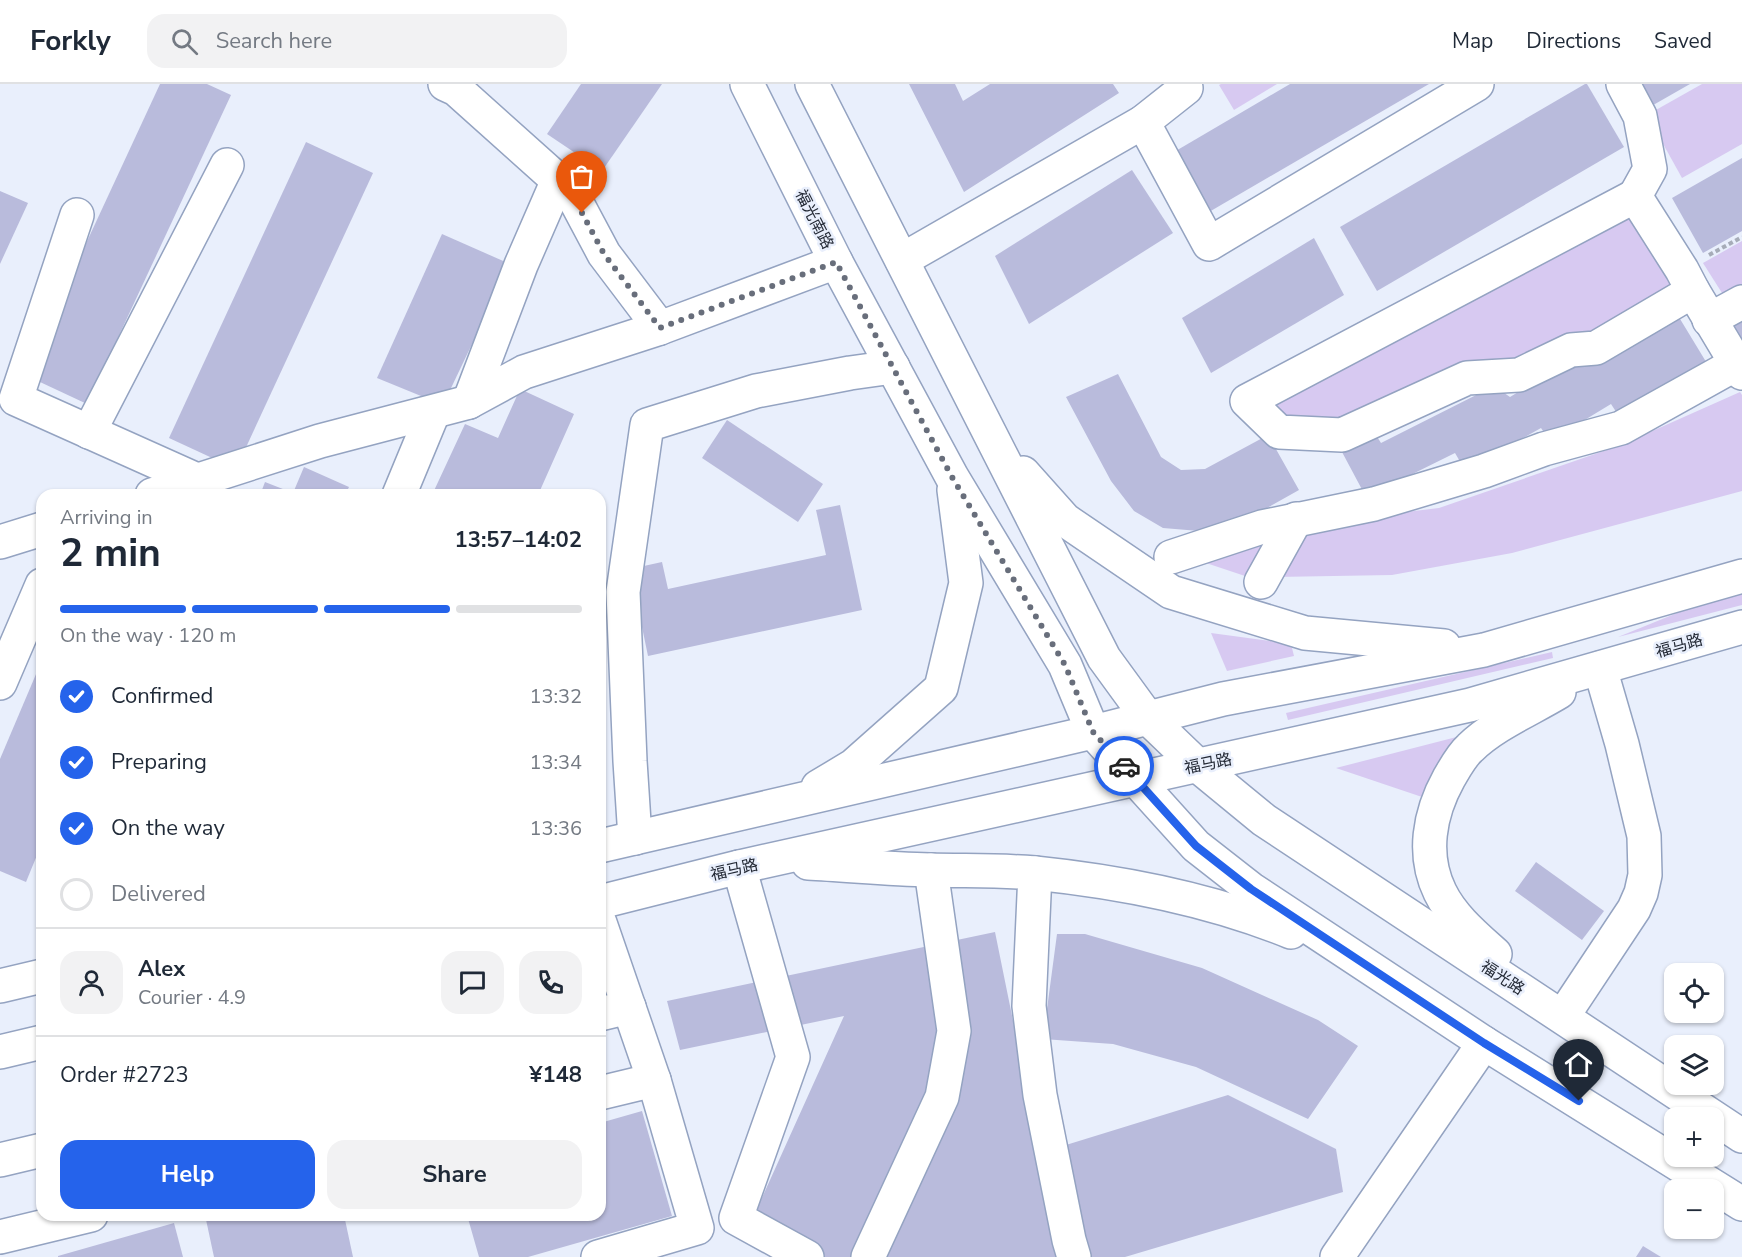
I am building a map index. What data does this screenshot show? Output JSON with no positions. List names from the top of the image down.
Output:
{
  "streets": {
    "main road": ["福光南路", "福马路", "福光路"]
  },
  "crossings": [
    ["福光南路", "福马路"],
    ["福马路", "福光路"]
  ],
  "page": {
    "header": "Forkly",
    "search": "Search here",
    "nav": ["Map", "Directions", "Saved"],
    "heading": ["2 min", "Arriving in", "13:57–14:02"],
    "panel": [
      "Alex",
      "Courier · 4.9",
      "Order #2723",
      "¥148"
    ],
    "bar": "On the way · 120 m",
    "list": [
      ["Confirmed", "13:32"],
      ["Preparing", "13:34"],
      ["On the way", "13:36"],
      "Delivered"
    ],
    "map_buttons": ["+", "−"],
    "buttons": ["Help", "Share"]
  }
}
